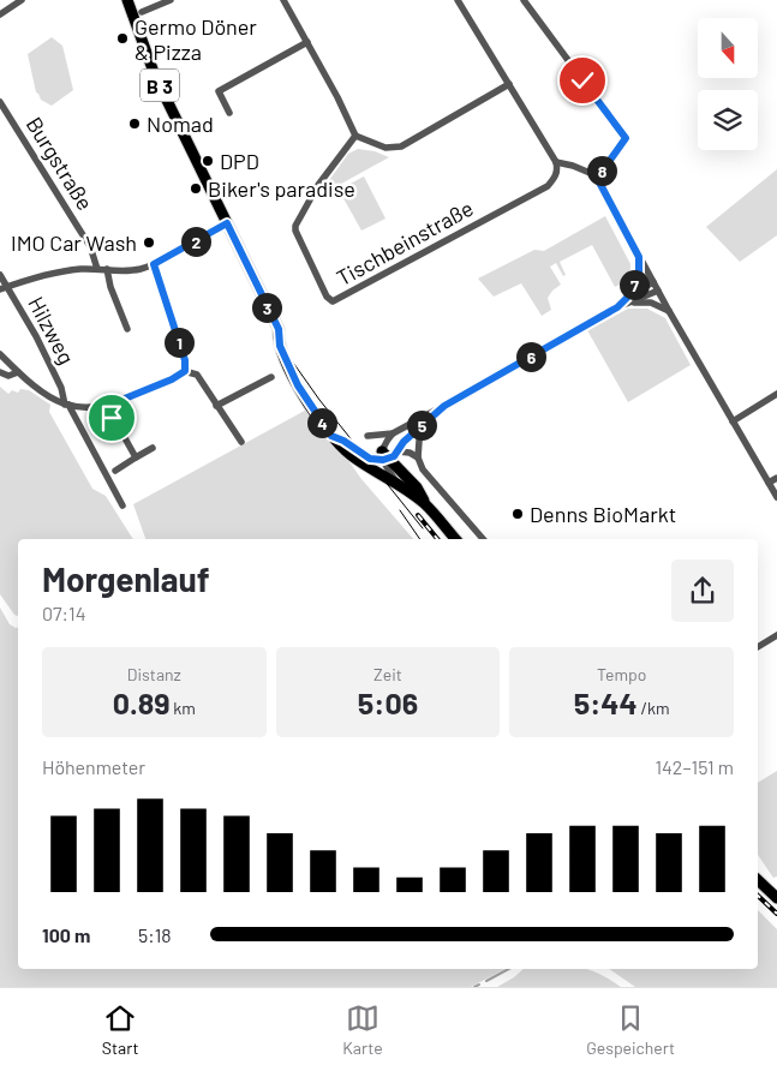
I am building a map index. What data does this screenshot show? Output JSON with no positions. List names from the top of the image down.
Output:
{
  "streets": {
    "main road": ["B 3"],
    "street": ["Burgstraße", "Tischbeinstraße", "Hilzweg"]
  },
  "places": [
    "Germo Döner & Pizza",
    "Nomad",
    "DPD",
    "Biker's paradise",
    "IMO Car Wash",
    "Denns BioMarkt"
  ],
  "north": "bottom",
  "page": {
    "pins": [
      "8",
      "2",
      "7",
      "3",
      "1",
      "6",
      "4",
      "5"
    ],
    "heading": ["Morgenlauf", "07:14"],
    "stats": [
      ["Distanz", "0.89 km"],
      ["Zeit", "5:06"],
      ["Tempo", "5:44 /km"]
    ],
    "chart": ["Höhenmeter", "142–151 m"],
    "list": [
      {
        "name": "100 m",
        "note": "5:18"
      }
    ],
    "tabs": ["Start", "Karte", "Gespeichert"]
  }
}
